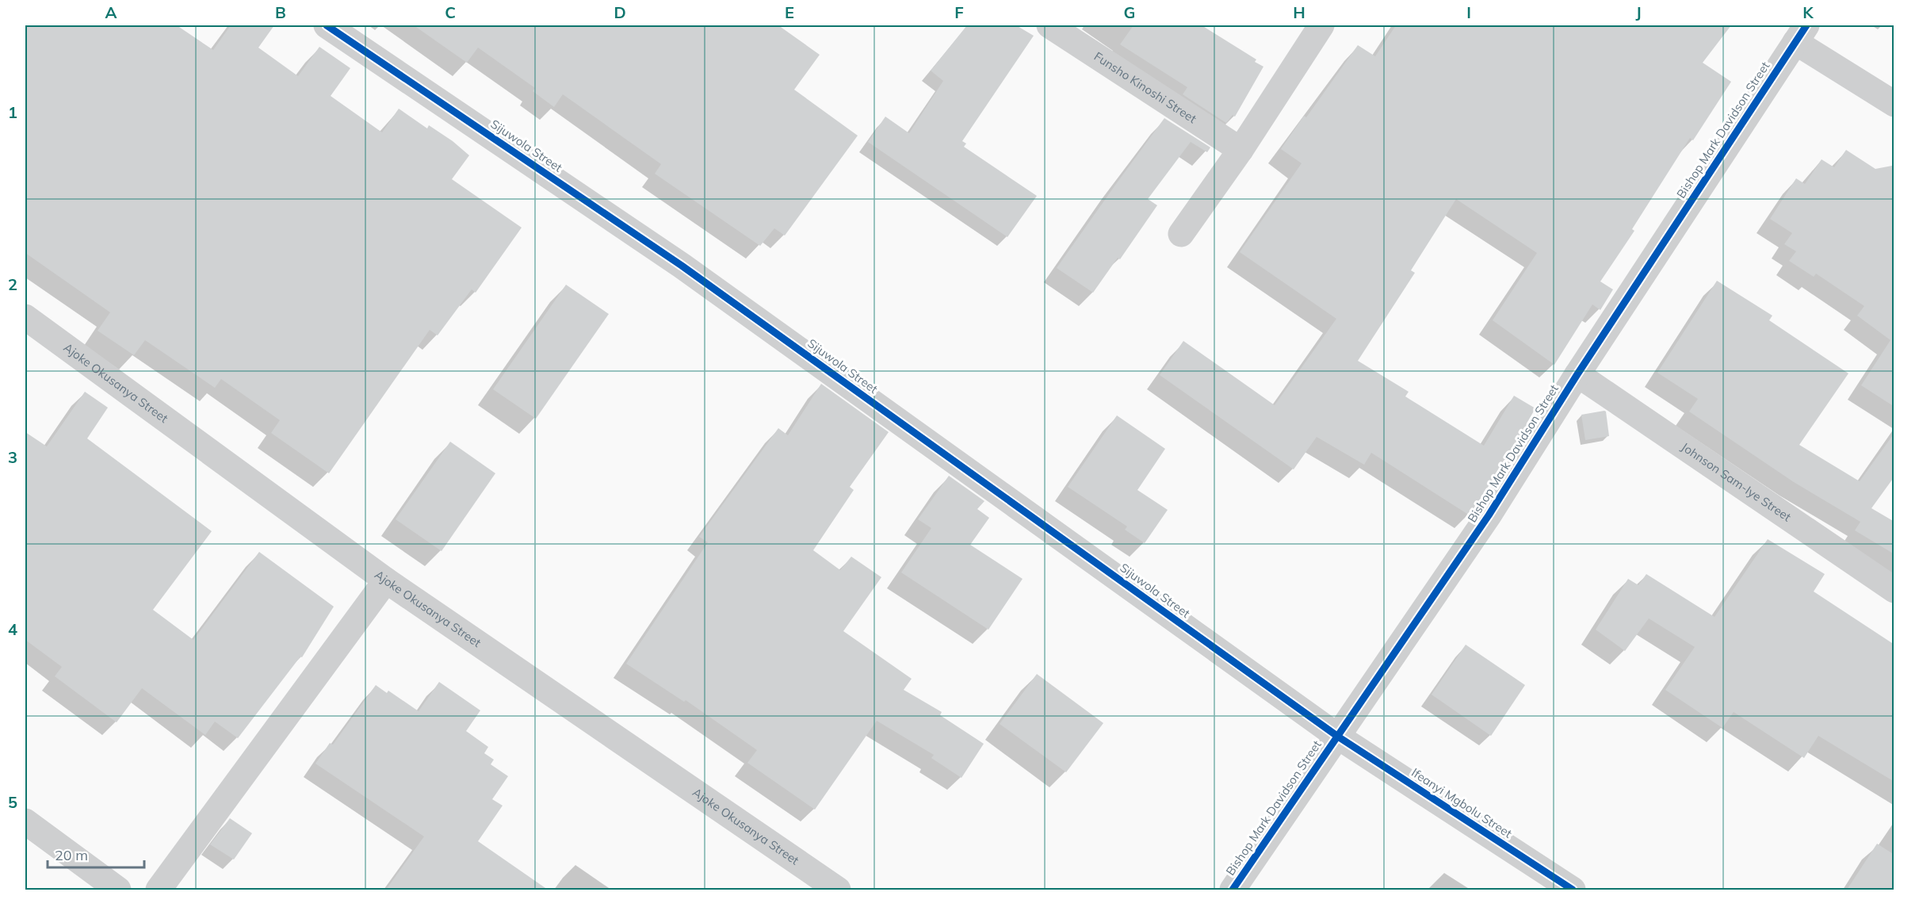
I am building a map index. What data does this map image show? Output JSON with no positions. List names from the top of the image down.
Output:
{
  "streets": {
    "street": [
      "Funsho Kinoshi Street",
      "Bishop Mark Davidson Street",
      "Sijuwola Street",
      "Ajoke Okusanya Street",
      "Johnson Sam-Iye Street",
      "Ifeanyi Mgbolu Street"
    ]
  },
  "crossings": [
    ["Bishop Mark Davidson Street", "Sijuwola Street"],
    ["Bishop Mark Davidson Street", "Johnson Sam-Iye Street"],
    ["Bishop Mark Davidson Street", "Ifeanyi Mgbolu Street"],
    ["Sijuwola Street", "Ifeanyi Mgbolu Street"]
  ],
  "scale_bar": "20 m",
  "grid": {
    "columns": [
      "A",
      "B",
      "C",
      "D",
      "E",
      "F",
      "G",
      "H",
      "I",
      "J",
      "K"
    ],
    "rows": [
      "1",
      "2",
      "3",
      "4",
      "5"
    ]
  }
}
